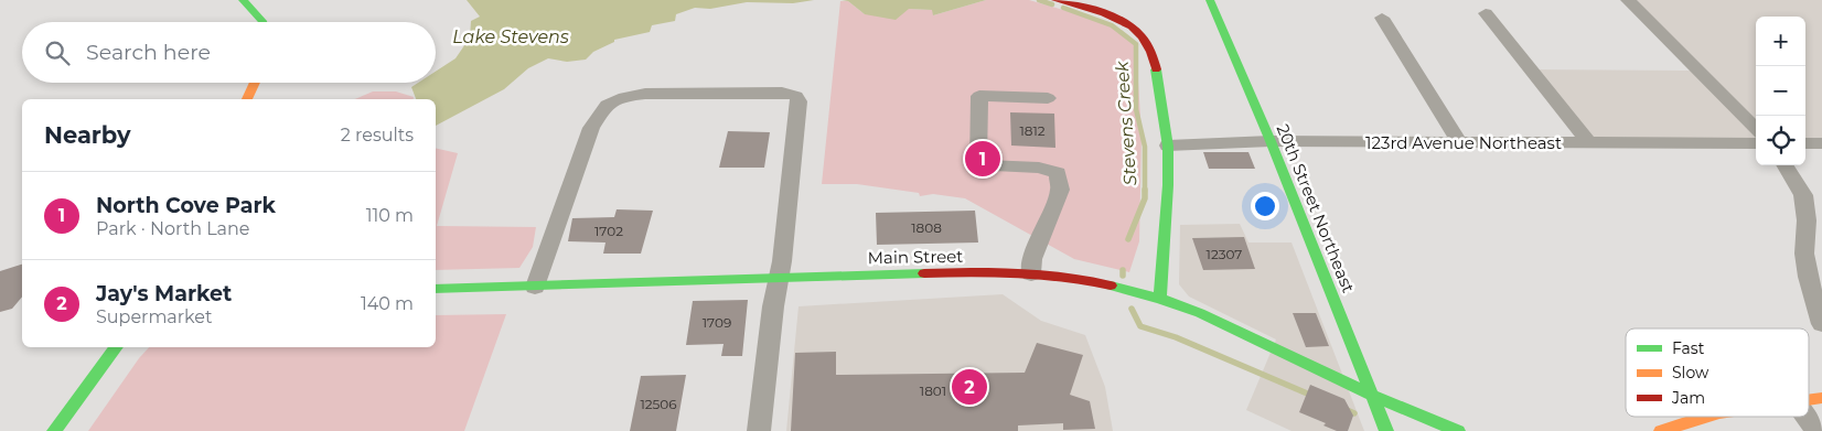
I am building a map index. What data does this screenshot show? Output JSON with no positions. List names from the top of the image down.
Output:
{
  "streets": {
    "main road": ["20th Street Northeast", "Main Street"],
    "street": ["123rd Avenue Northeast"]
  },
  "crossings": [
    ["123rd Avenue Northeast", "20th Street Northeast"],
    ["20th Street Northeast", "Main Street"]
  ],
  "water": ["Lake Stevens", "Stevens Creek"],
  "house_numbers": [
    "1812",
    "1808",
    "1702",
    "12307",
    "1709",
    "1801",
    "12506"
  ],
  "legend": ["Fast", "Slow", "Jam"],
  "page": {
    "map_buttons": ["+", "−"],
    "search": "Search here",
    "heading": ["Nearby", "2 results"],
    "pins": ["1", "2"],
    "list": [
      {
        "mark": "1",
        "name": "North Cove Park",
        "note": "Park · North Lane",
        "value": "110 m"
      },
      {
        "mark": "2",
        "name": "Jay's Market",
        "note": "Supermarket",
        "value": "140 m"
      }
    ]
  }
}
